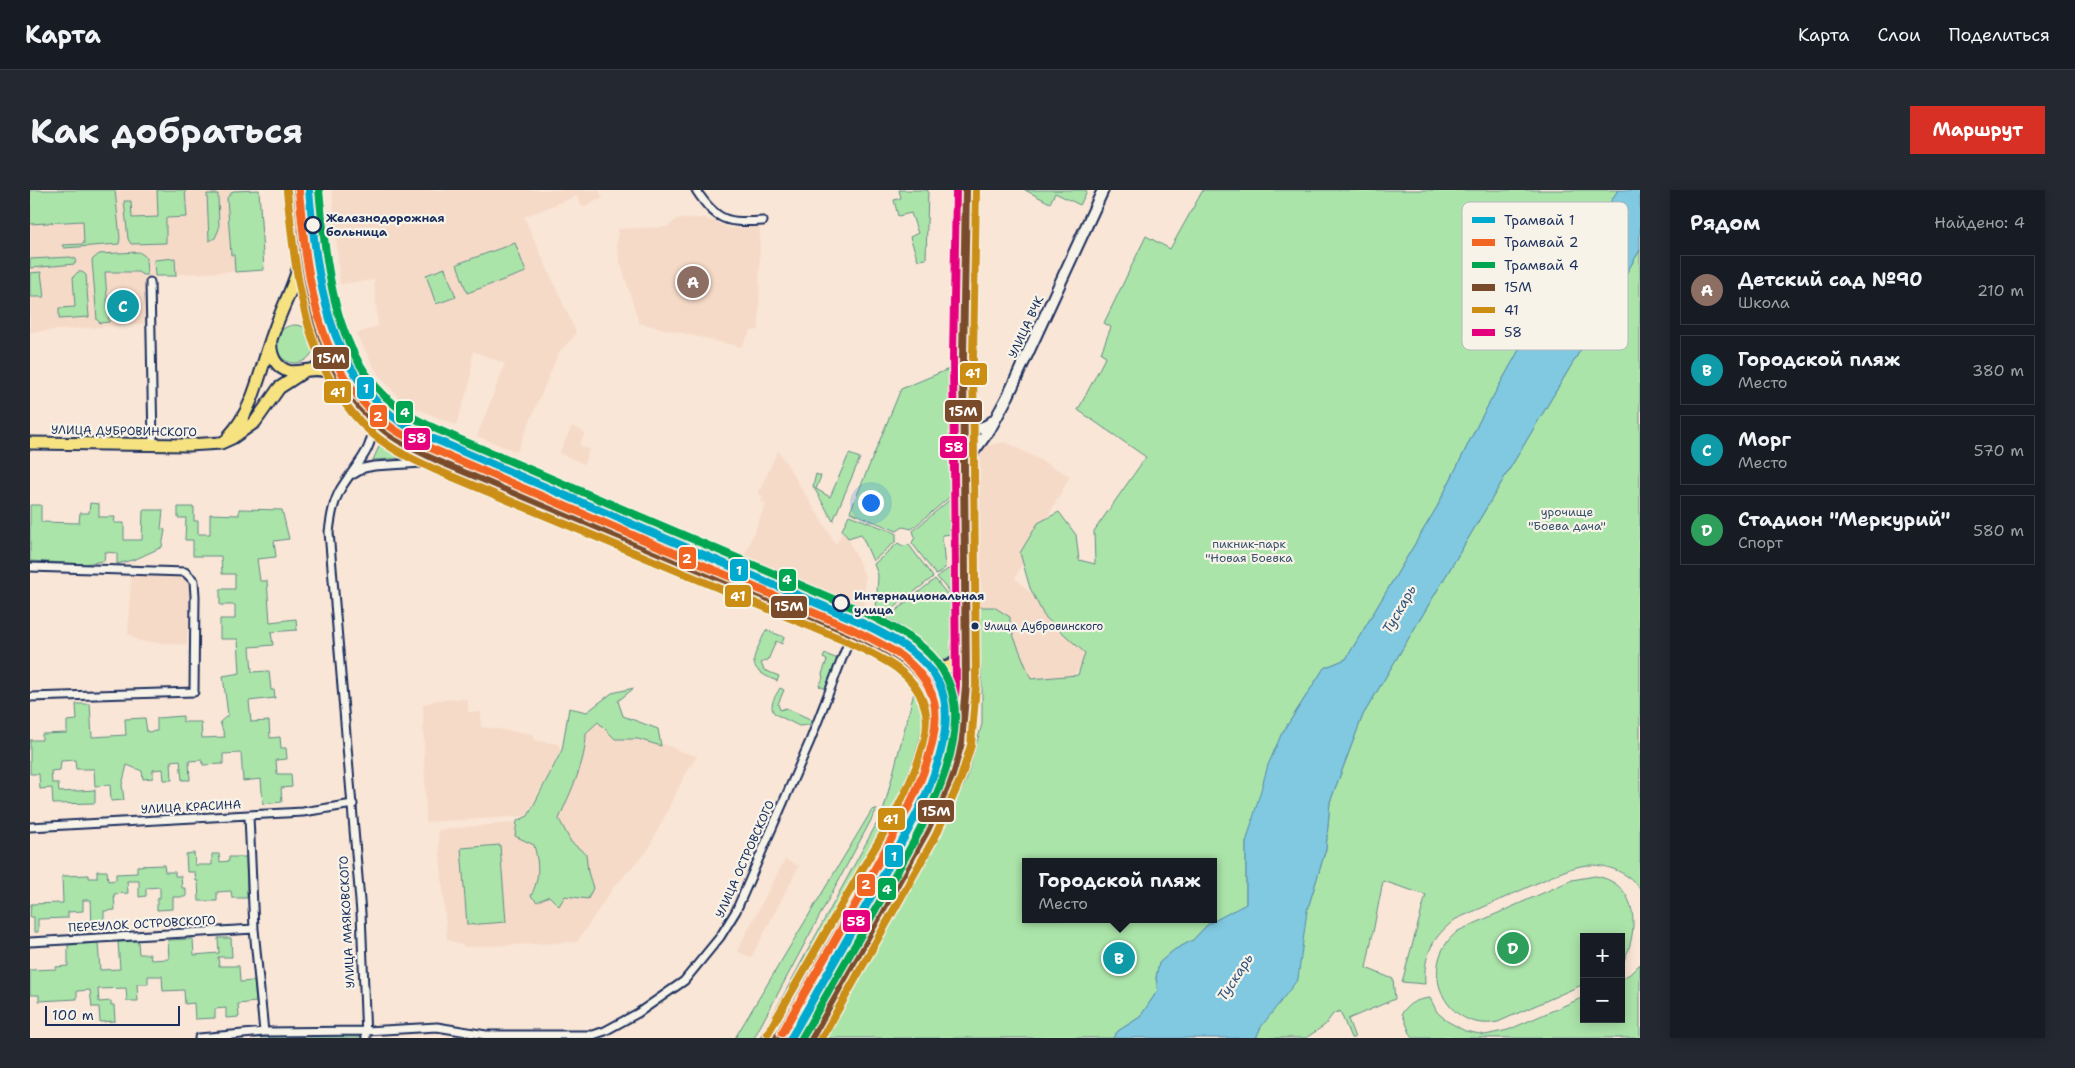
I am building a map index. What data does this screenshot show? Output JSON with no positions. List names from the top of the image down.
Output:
{
  "streets": {
    "main road": ["УЛИЦА ВЧК", "УЛИЦА ДУБРОВИНСКОГО"],
    "street": [
      "УЛИЦА КРАСИНА",
      "УЛИЦА ОСТРОВСКОГО",
      "УЛИЦА МАЯКОВСКОГО",
      "ПЕРЕУЛОК ОСТРОВСКОГО"
    ]
  },
  "crossings": [
    ["УЛИЦА КРАСИНА", "УЛИЦА МАЯКОВСКОГО"],
    ["УЛИЦА ОСТРОВСКОГО", "УЛИЦА МАЯКОВСКОГО"]
  ],
  "water": ["Тускарь"],
  "parks": ["урочище \"Боева дача\"", "пикник-парк \"Новая Боевка"],
  "places": ["Железнодорожная больница", "Интернациональная улица", "Улица Дубровинского"],
  "lines": [
    "tram line 1",
    "tram line 4",
    "transit line 15М",
    "transit line 41",
    "transit line 58",
    "tram line 2"
  ],
  "legend": [
    "Трамвай 1",
    "Трамвай 2",
    "Трамвай 4",
    "15М",
    "41",
    "58"
  ],
  "scale_bar": "100 m",
  "page": {
    "header": "Карта",
    "nav": ["Карта", "Слои", "Поделиться"],
    "buttons": "Маршрут",
    "title": "Как добраться",
    "heading": ["Рядом", "Найдено: 4"],
    "list": [
      {
        "mark": "A",
        "name": "Детский сад №90",
        "note": "Школа",
        "value": "210 m"
      },
      {
        "mark": "B",
        "name": "Городской пляж",
        "note": "Место",
        "value": "380 m"
      },
      {
        "mark": "C",
        "name": "Морг",
        "note": "Место",
        "value": "570 m"
      },
      {
        "mark": "D",
        "name": "Стадион \"Меркурий\"",
        "note": "Спорт",
        "value": "580 m"
      }
    ],
    "pins": [
      "A",
      "C",
      "D",
      "B"
    ],
    "popup": ["Городской пляж", "Место"],
    "map_buttons": ["+", "−"],
    "scale": "100 m"
  }
}
